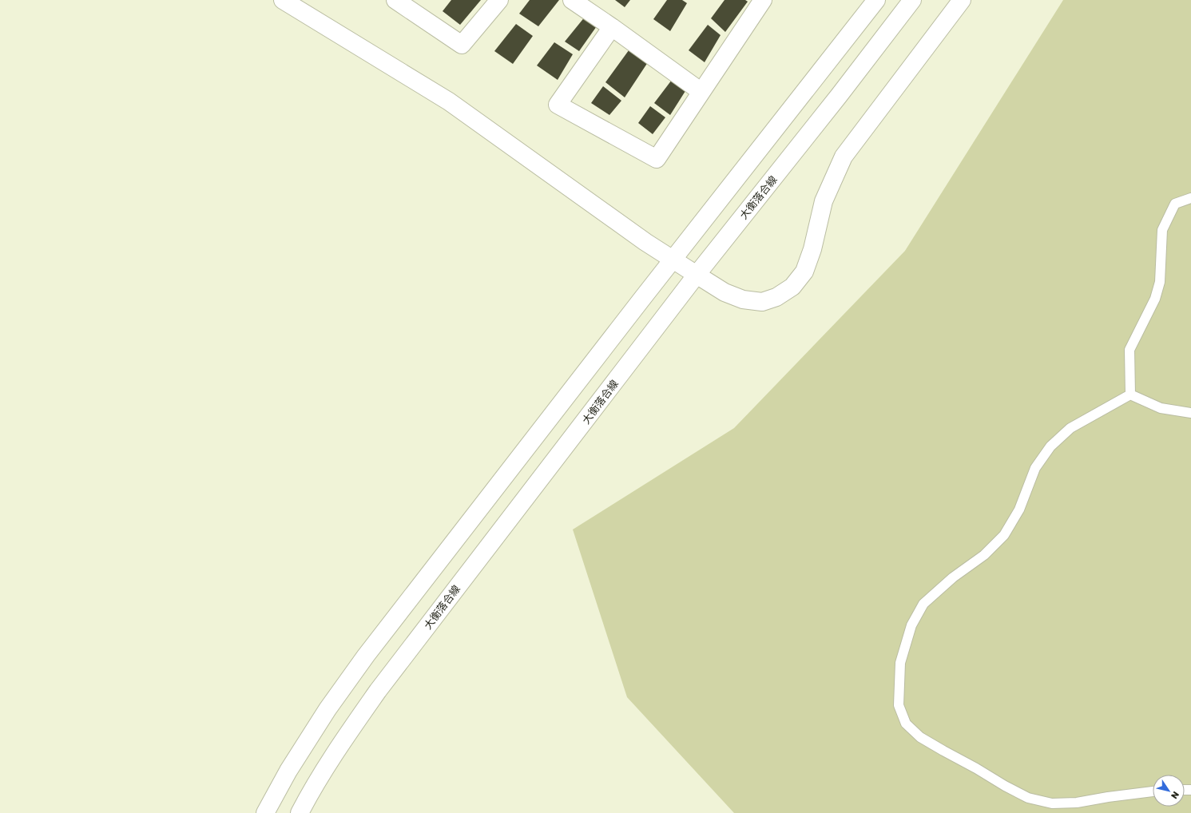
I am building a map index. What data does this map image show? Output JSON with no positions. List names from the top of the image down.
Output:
{
  "streets": {
    "main road": ["大衡落合線"]
  },
  "north": "bottom right"
}
